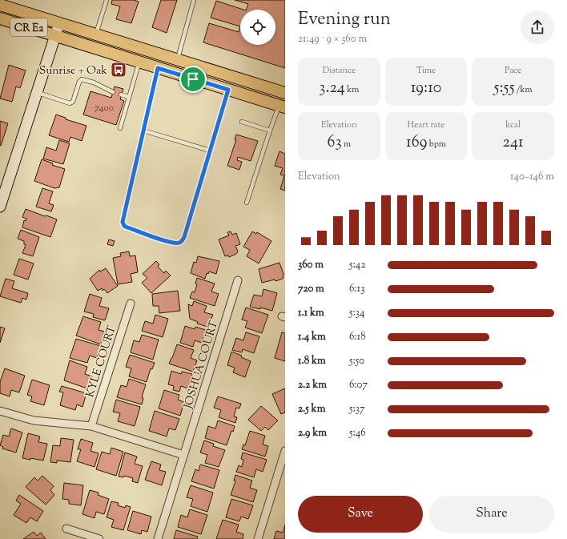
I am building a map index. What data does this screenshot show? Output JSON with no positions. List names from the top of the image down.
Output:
{
  "streets": {
    "main road": ["CR E2"],
    "street": ["KYLE COURT", "JOSHUA COURT"]
  },
  "places": {
    "bus stop": ["Sunrise + Oak"]
  },
  "house_numbers": ["7400"],
  "page": {
    "heading": ["Evening run", "21:49 · 9 × 360 m"],
    "stats": [
      ["Distance", "3.24 km"],
      ["Time", "19:10"],
      ["Pace", "5:55 /km"],
      ["Elevation", "63 m"],
      ["Heart rate", "169 bpm"],
      ["kcal", "241"]
    ],
    "chart": ["Elevation", "140–146 m"],
    "list": [
      {
        "name": "360 m",
        "note": "5:42"
      },
      {
        "name": "720 m",
        "note": "6:13"
      },
      {
        "name": "1.1 km",
        "note": "5:34"
      },
      {
        "name": "1.4 km",
        "note": "6:18"
      },
      {
        "name": "1.8 km",
        "note": "5:50"
      },
      {
        "name": "2.2 km",
        "note": "6:07"
      },
      {
        "name": "2.5 km",
        "note": "5:37"
      },
      {
        "name": "2.9 km",
        "note": "5:46"
      }
    ],
    "buttons": ["Save", "Share"]
  }
}
